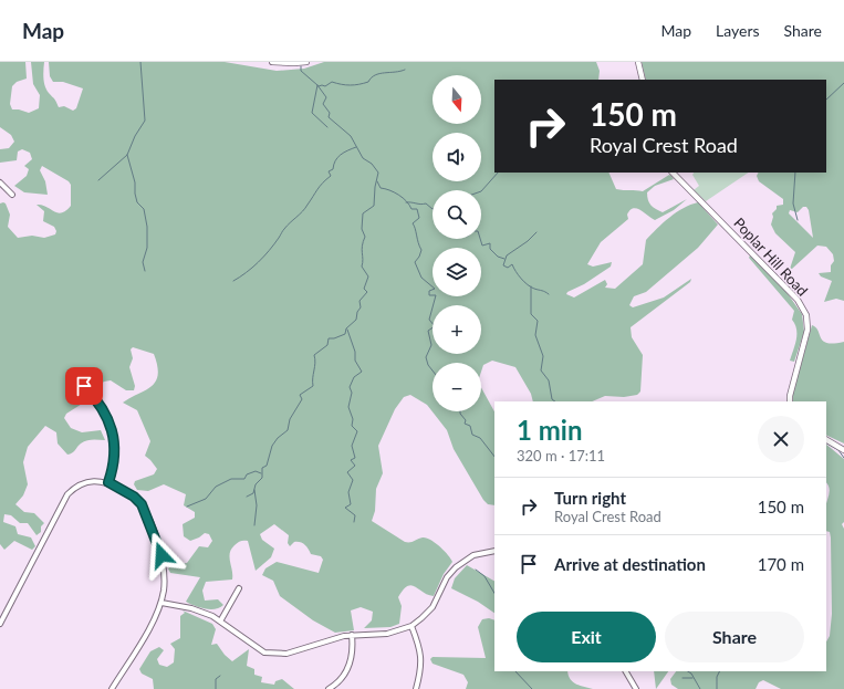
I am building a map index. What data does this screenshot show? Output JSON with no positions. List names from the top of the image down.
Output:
{
  "streets": {
    "street": ["Poplar Hill Road"]
  },
  "north": "bottom",
  "page": {
    "header": "Map",
    "nav": ["Map", "Layers", "Share"],
    "map_buttons": ["+", "−"],
    "turn": ["150 m", "Royal Crest Road"],
    "heading": ["1 min", "320 m · 17:11"],
    "list": [
      {
        "name": "Turn right",
        "note": "Royal Crest Road",
        "value": "150 m"
      },
      {
        "name": "Arrive at destination",
        "value": "170 m"
      }
    ],
    "buttons": ["Exit", "Share"]
  }
}
